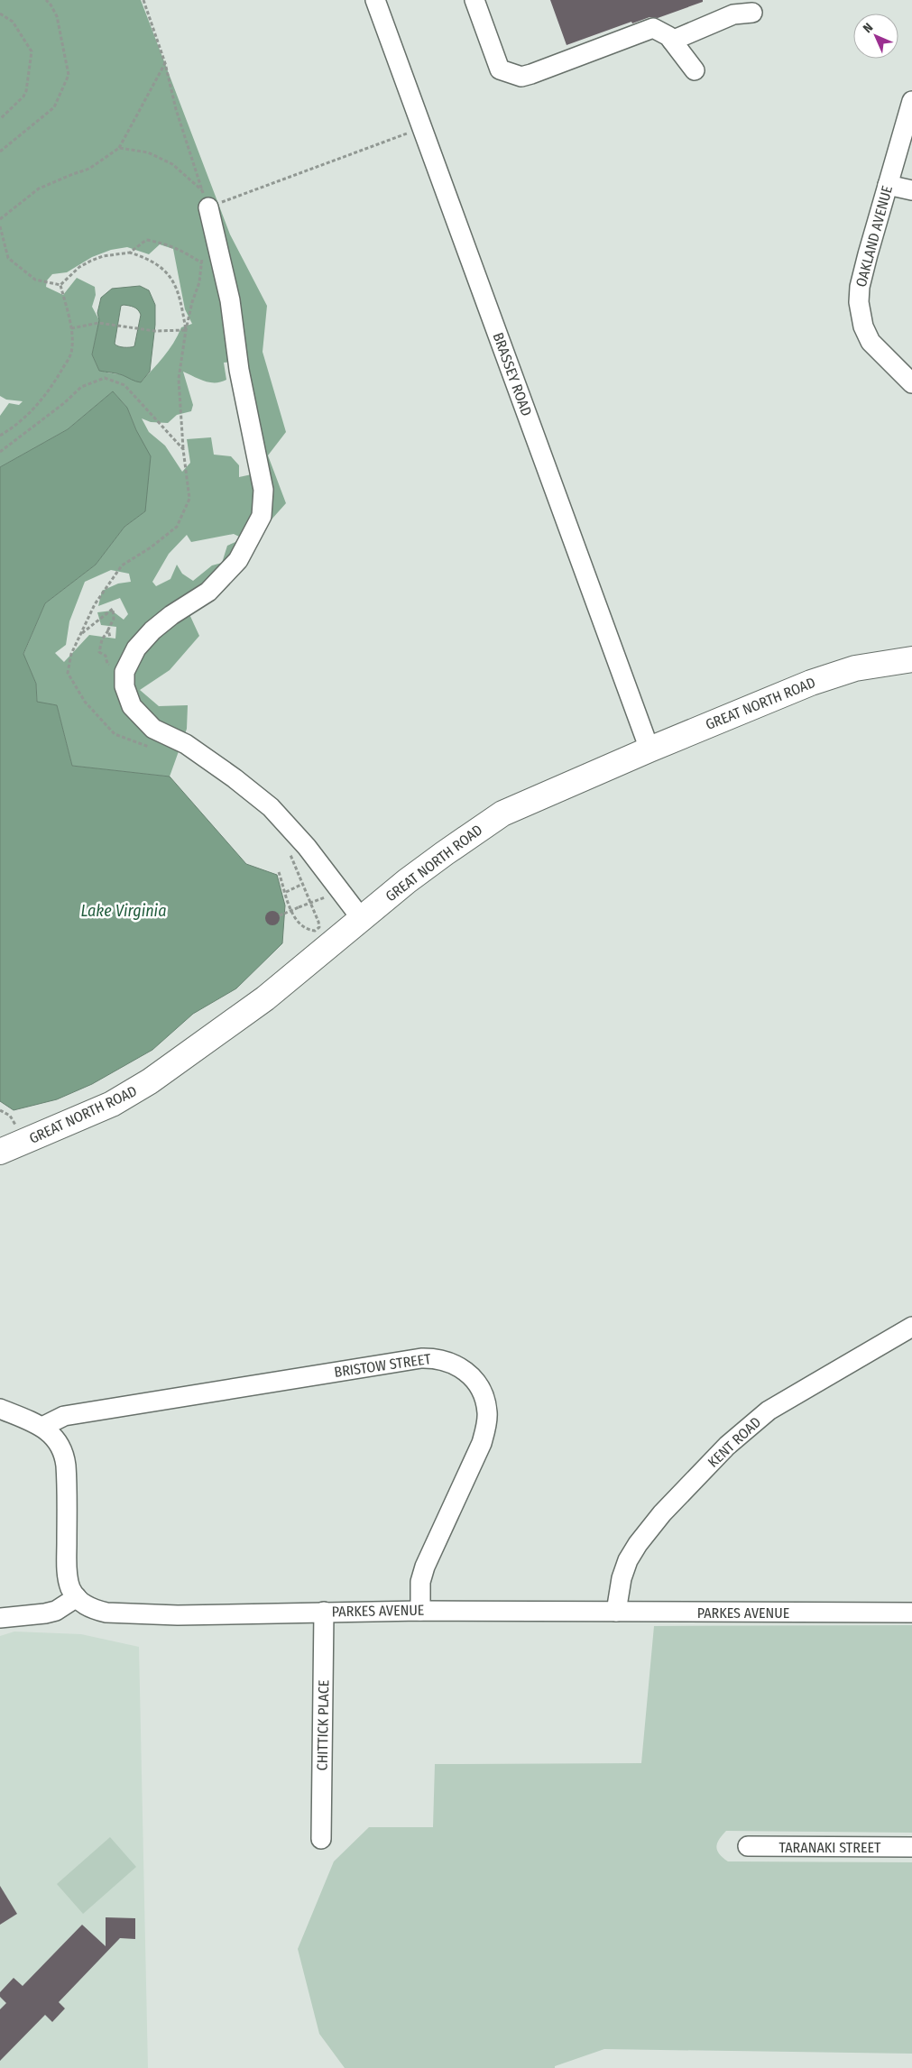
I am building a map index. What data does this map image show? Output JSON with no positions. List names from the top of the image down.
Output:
{
  "streets": {
    "highway": ["GREAT NORTH ROAD"],
    "street": [
      "OAKLAND AVENUE",
      "BRASSEY ROAD",
      "BRISTOW STREET",
      "KENT ROAD",
      "PARKES AVENUE",
      "CHITTICK PLACE",
      "TARANAKI STREET"
    ]
  },
  "crossings": [
    ["BRASSEY ROAD", "GREAT NORTH ROAD"],
    ["BRISTOW STREET", "PARKES AVENUE"],
    ["KENT ROAD", "PARKES AVENUE"],
    ["PARKES AVENUE", "CHITTICK PLACE"]
  ],
  "water": ["Lake Virginia"],
  "north": "top left"
}
